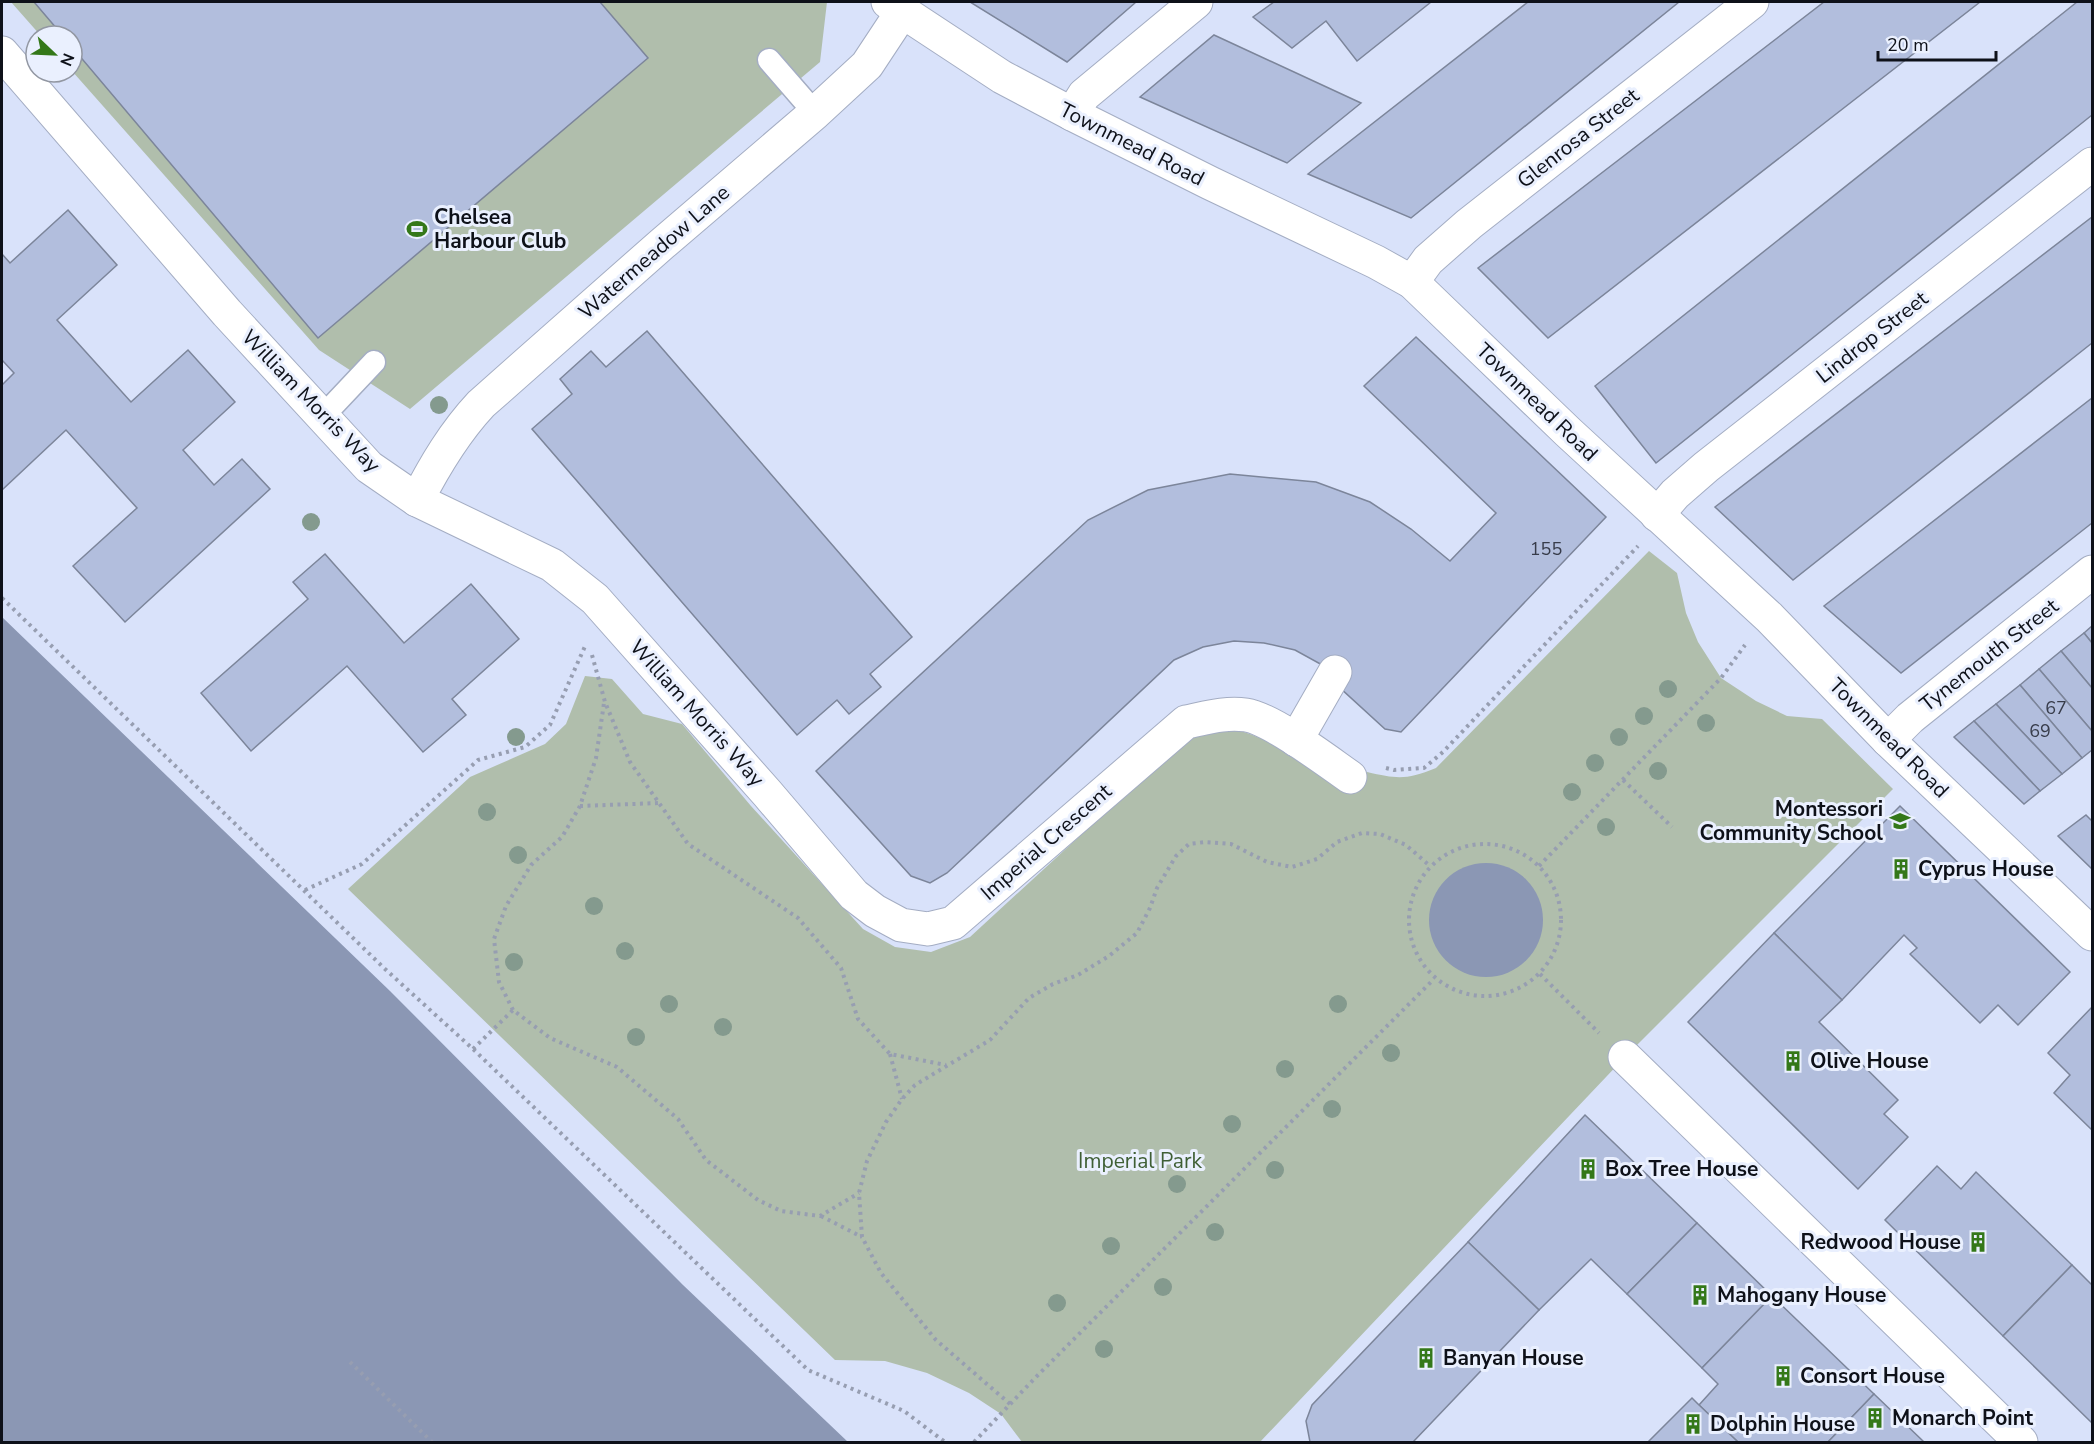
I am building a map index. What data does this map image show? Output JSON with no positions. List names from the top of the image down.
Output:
{
  "streets": {
    "street": [
      "Glenrosa Street",
      "Townmead Road",
      "Watermeadow Lane",
      "Lindrop Street",
      "William Morris Way",
      "Tynemouth Street",
      "Imperial Crescent"
    ]
  },
  "crossings": [
    ["Glenrosa Street", "Townmead Road"],
    ["Townmead Road", "Watermeadow Lane"],
    ["Townmead Road", "Lindrop Street"],
    ["Townmead Road", "Tynemouth Street"],
    ["Watermeadow Lane", "William Morris Way"],
    ["William Morris Way", "Imperial Crescent"]
  ],
  "parks": ["Imperial Park"],
  "places": {
    "sports": ["Chelsea Harbour Club"],
    "school or university": ["Montessori Community School"],
    "building": [
      "Cyprus House",
      "Olive House",
      "Box Tree House",
      "Redwood House",
      "Mahogany House",
      "Banyan House",
      "Consort House",
      "Monarch Point",
      "Dolphin House"
    ]
  },
  "house_numbers": ["155", "67", "69"],
  "scale_bar": "20 m",
  "north": "bottom right"
}
